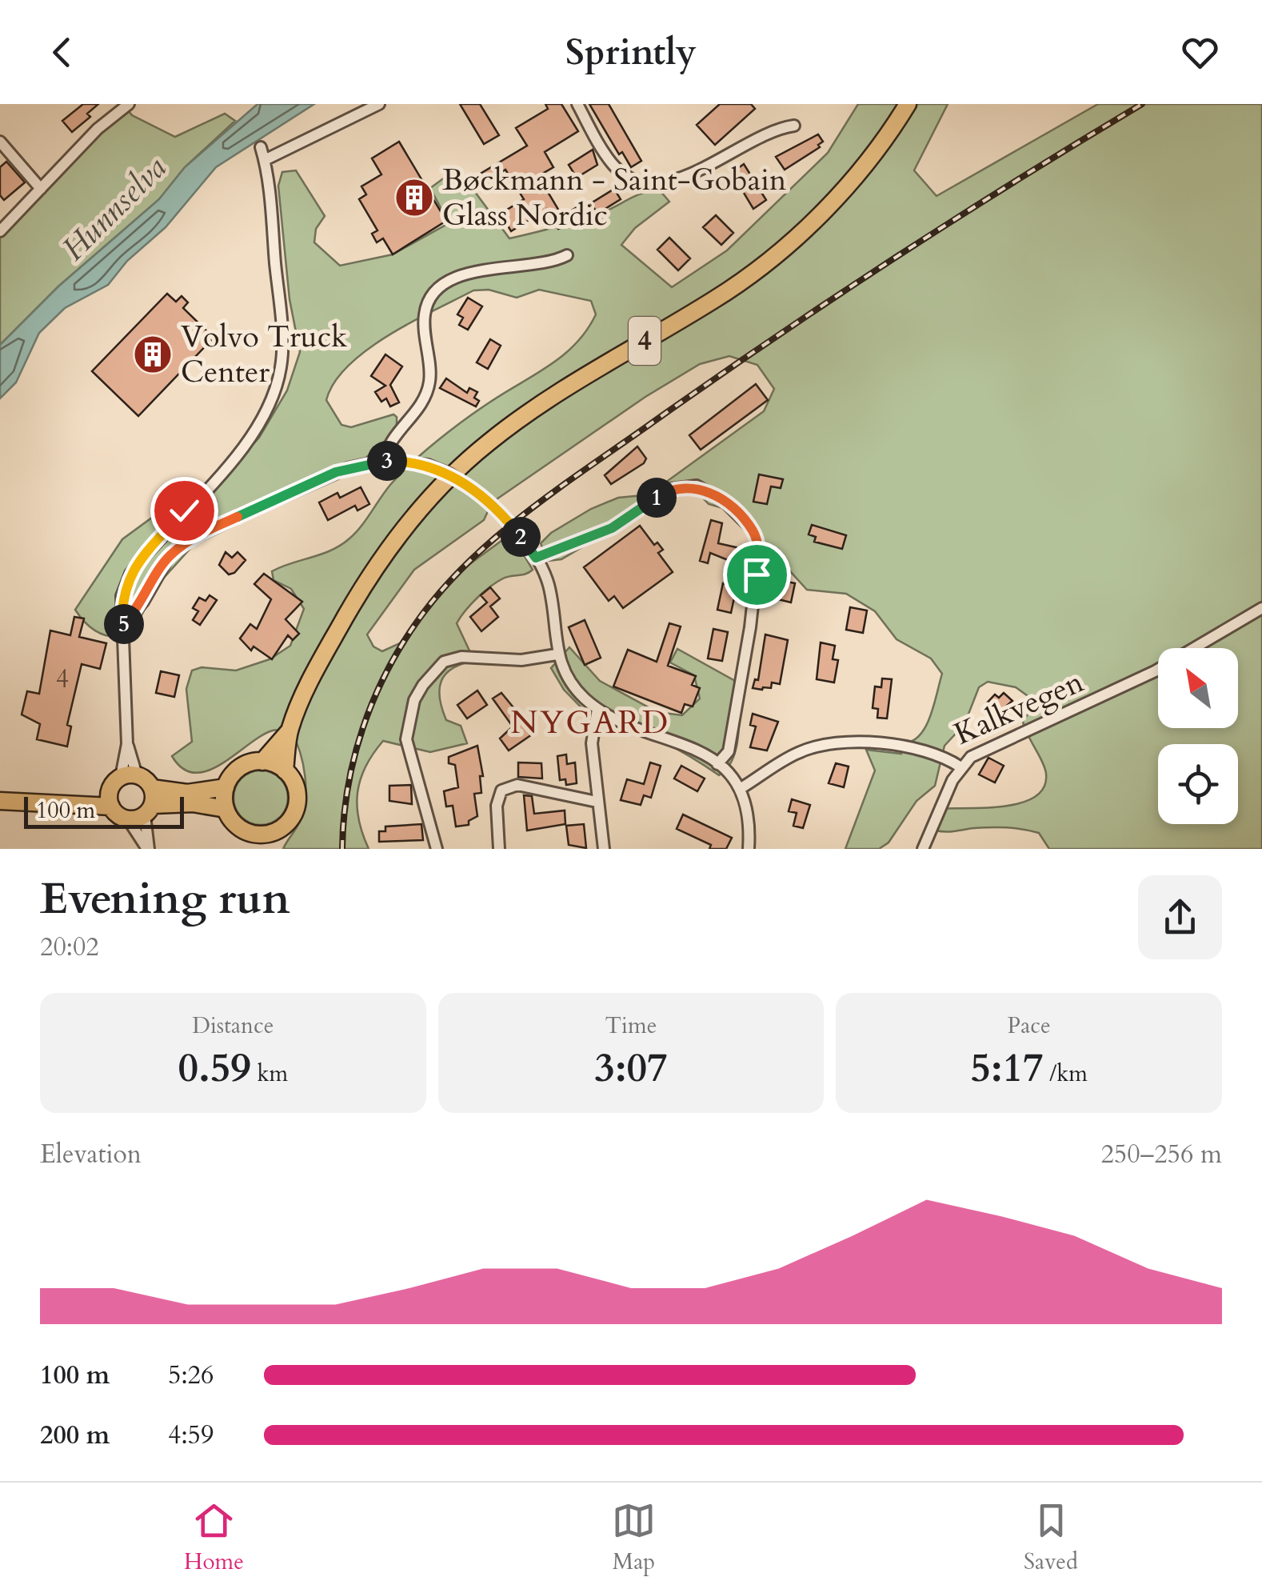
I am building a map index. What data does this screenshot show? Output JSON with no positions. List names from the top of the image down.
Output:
{
  "streets": {
    "main road": ["4"],
    "street": ["Kalkvegen"]
  },
  "districts": ["NYGARD"],
  "water": ["Hunnselva"],
  "places": {
    "building": ["Bøckmann - Saint-Gobain Glass Nordic", "Volvo Truck Center"]
  },
  "house_numbers": ["4"],
  "scale_bar": "100 m",
  "north": "top left",
  "page": {
    "header": "Sprintly",
    "pins": [
      "3",
      "1",
      "2",
      "5"
    ],
    "scale": "100 m",
    "heading": ["Evening run", "20:02"],
    "stats": [
      ["Distance", "0.59 km"],
      ["Time", "3:07"],
      ["Pace", "5:17 /km"]
    ],
    "chart": ["Elevation", "250–256 m"],
    "list": [
      {
        "name": "100 m",
        "note": "5:26"
      },
      {
        "name": "200 m",
        "note": "4:59"
      }
    ],
    "tabs": ["Home", "Map", "Saved"]
  }
}
